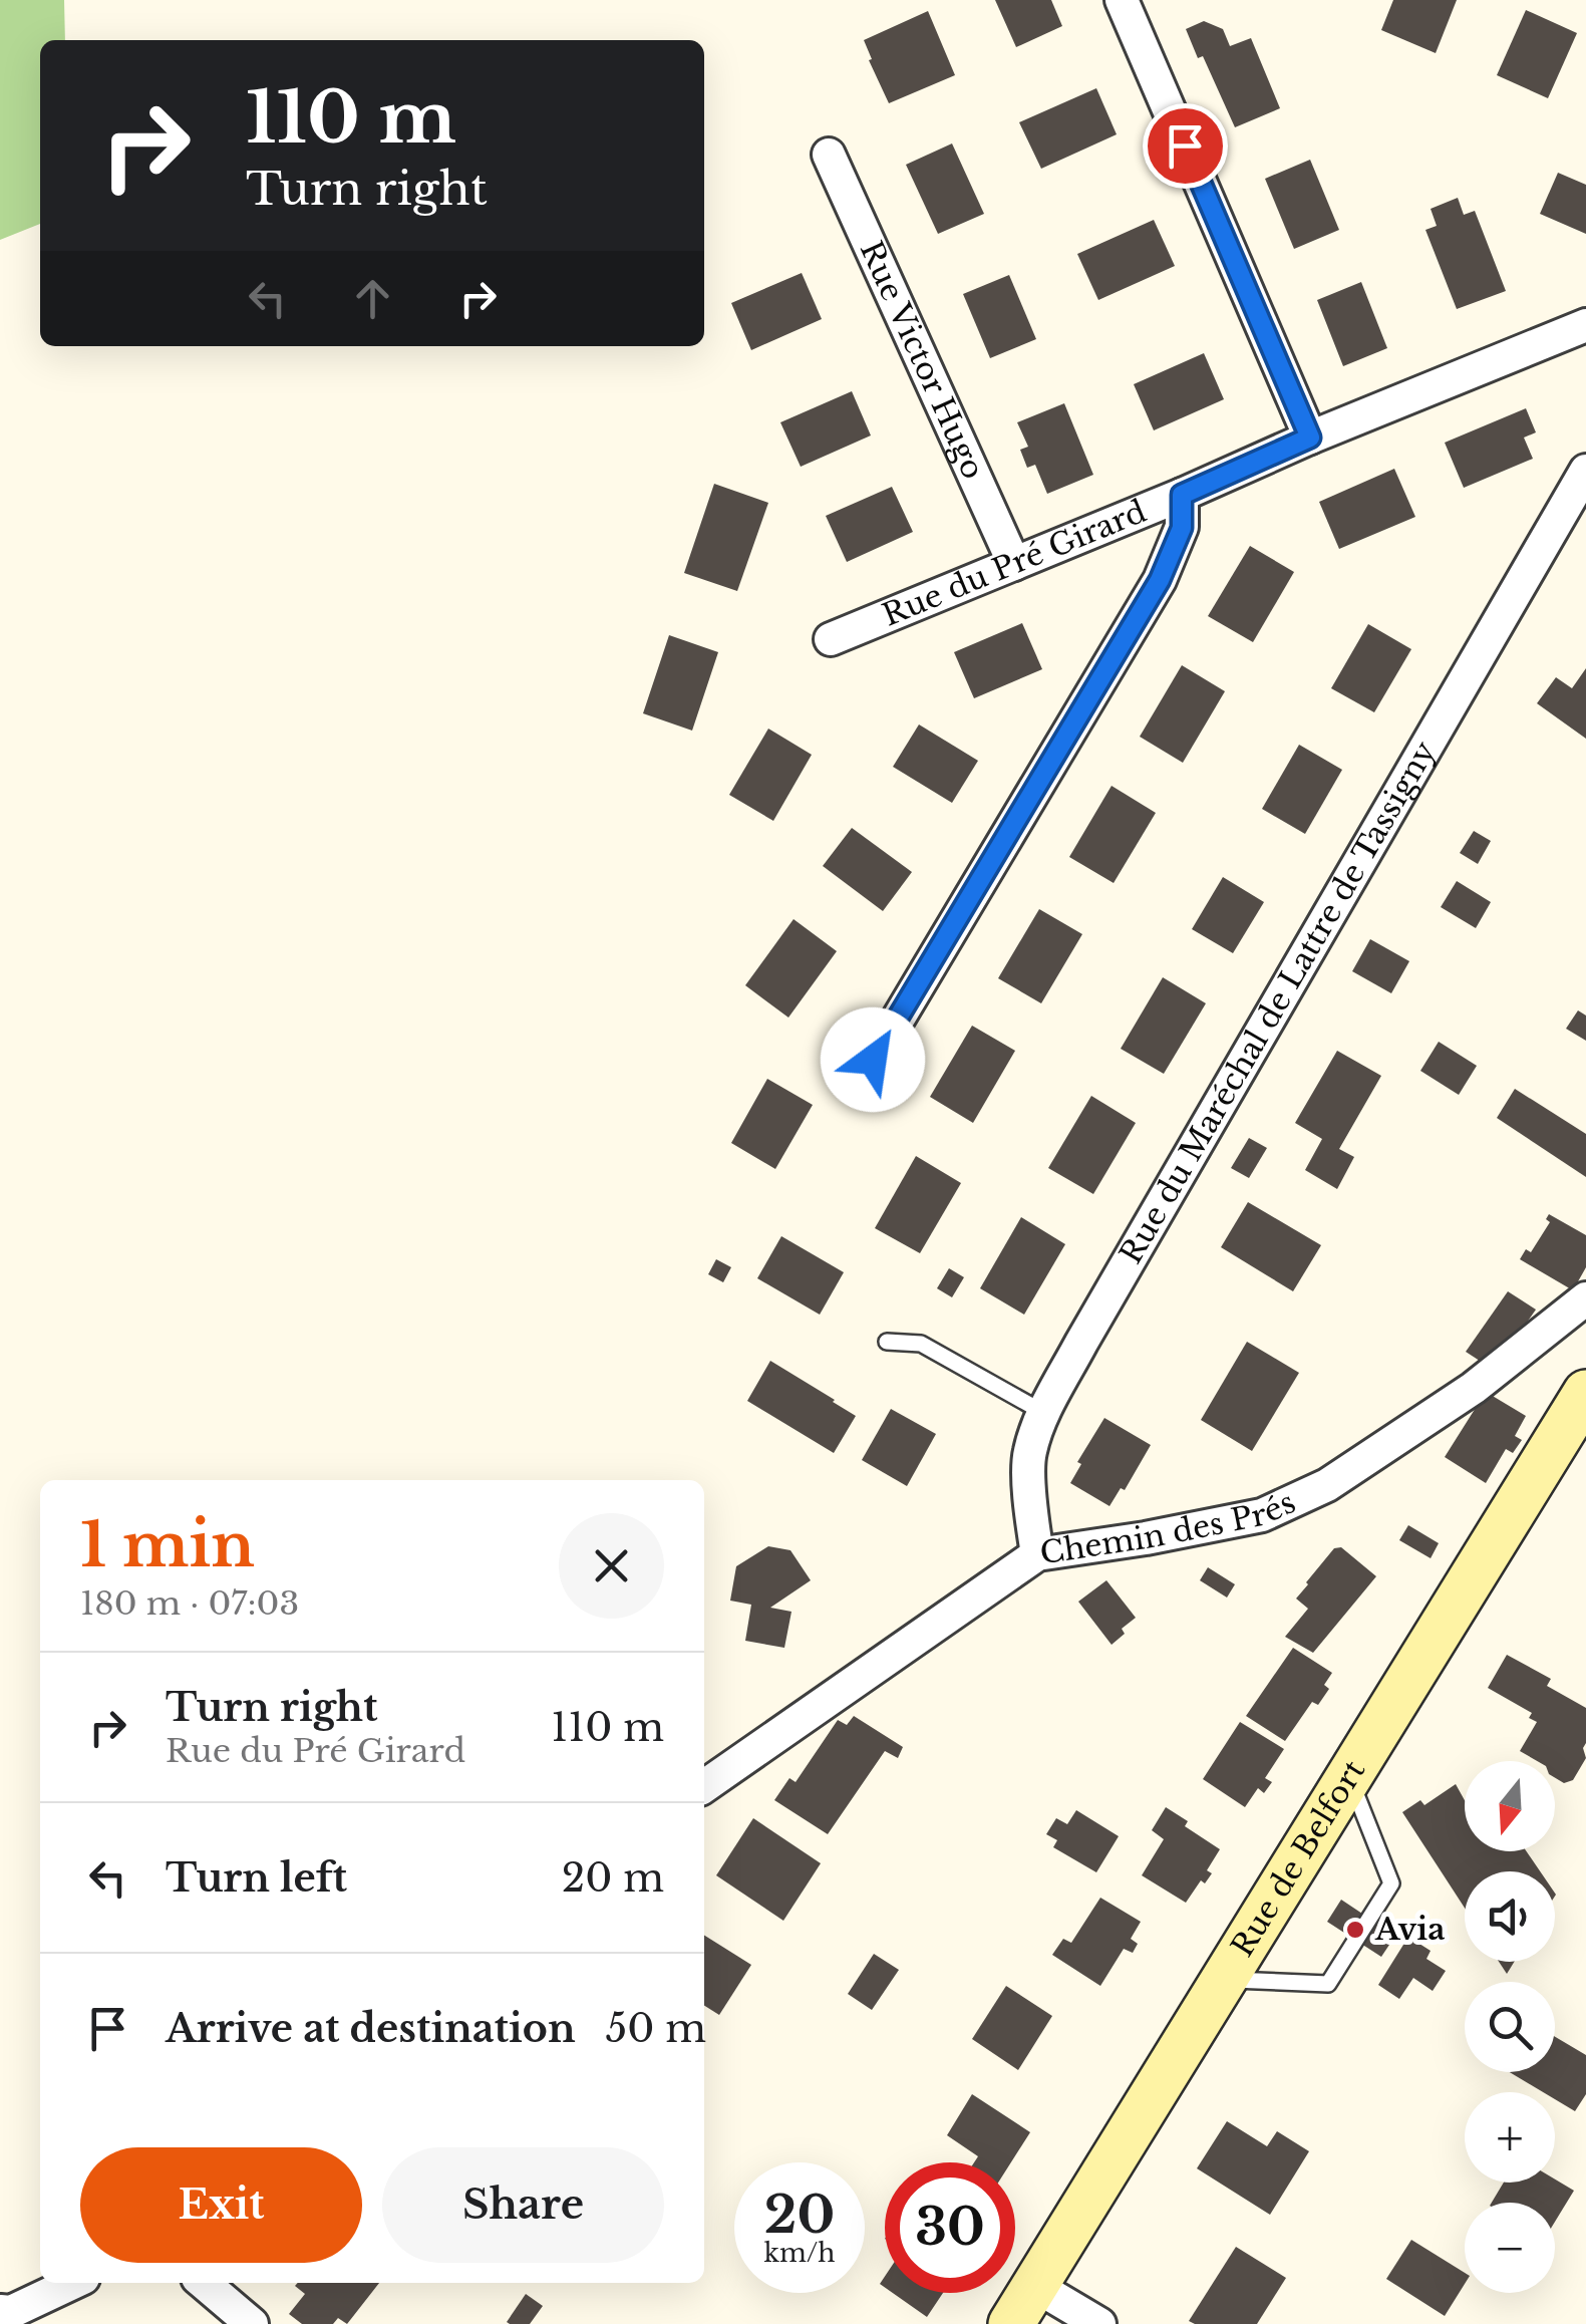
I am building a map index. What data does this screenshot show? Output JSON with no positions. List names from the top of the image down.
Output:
{
  "streets": {
    "main road": ["Rue de Belfort"],
    "street": [
      "Rue Victor Hugo",
      "Rue du Pré Girard",
      "Rue du Maréchal de Lattre de Tassigny",
      "Chemin des Prés"
    ]
  },
  "crossings": [
    ["Rue Victor Hugo", "Rue du Pré Girard"],
    ["Rue du Maréchal de Lattre de Tassigny", "Chemin des Prés"]
  ],
  "places": ["Avia"],
  "north": "bottom",
  "page": {
    "turn": ["110 m", "Turn right"],
    "heading": ["1 min", "180 m · 07:03"],
    "list": [
      {
        "name": "Turn right",
        "note": "Rue du Pré Girard",
        "value": "110 m"
      },
      {
        "name": "Turn left",
        "value": "20 m"
      },
      {
        "name": "Arrive at destination",
        "value": "50 m"
      }
    ],
    "map_buttons": ["+", "−"],
    "buttons": ["Exit", "Share"],
    "speed": "20 km/h",
    "limit": "30"
  }
}
